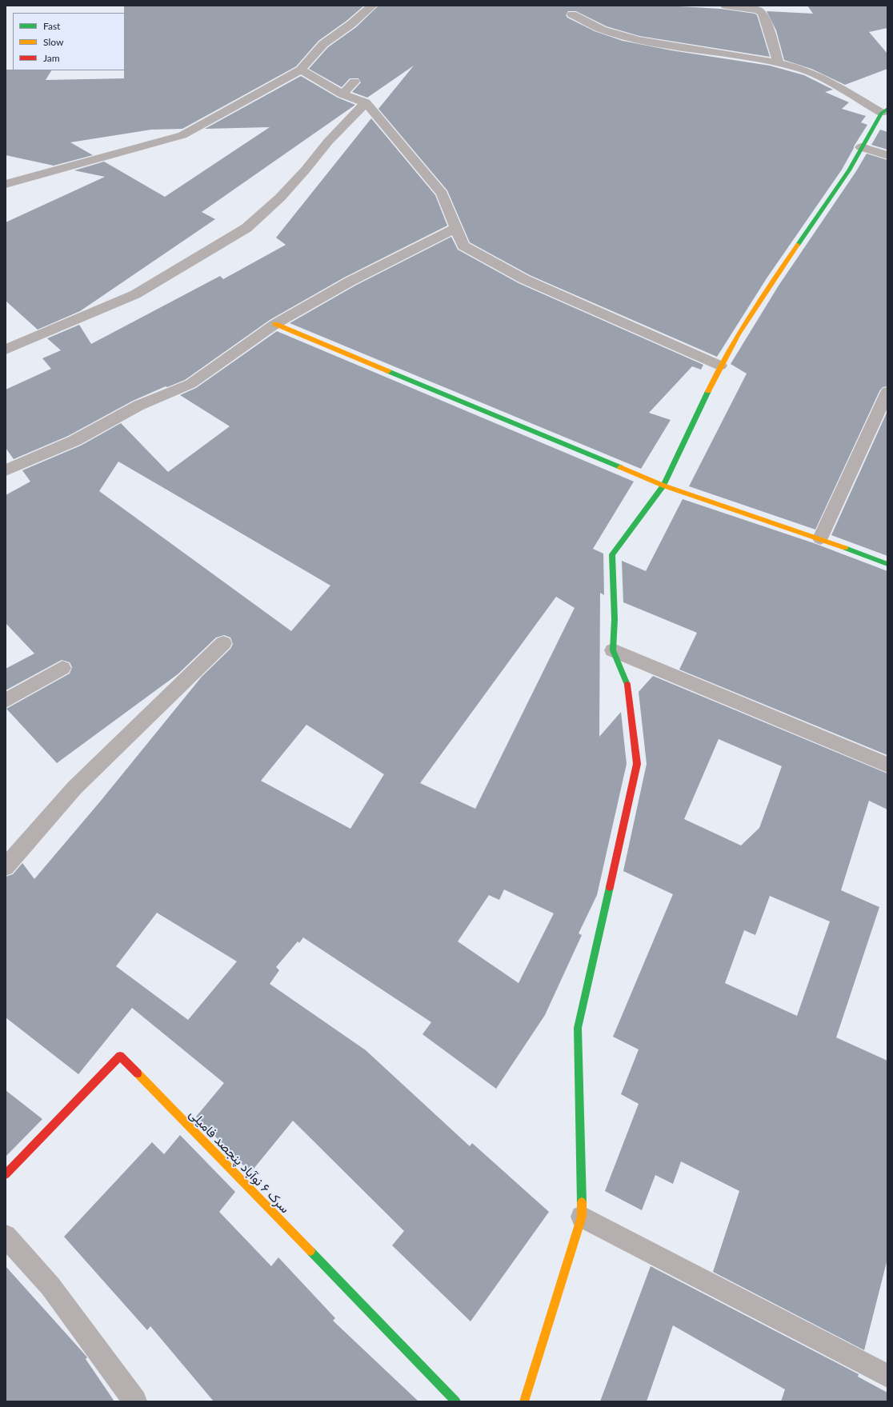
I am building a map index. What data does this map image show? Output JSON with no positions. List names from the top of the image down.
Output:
{
  "streets": {
    "street": ["سرک ۶ نوآباد پنجصد فامیلی"]
  },
  "legend": ["Fast", "Slow", "Jam"]
}
